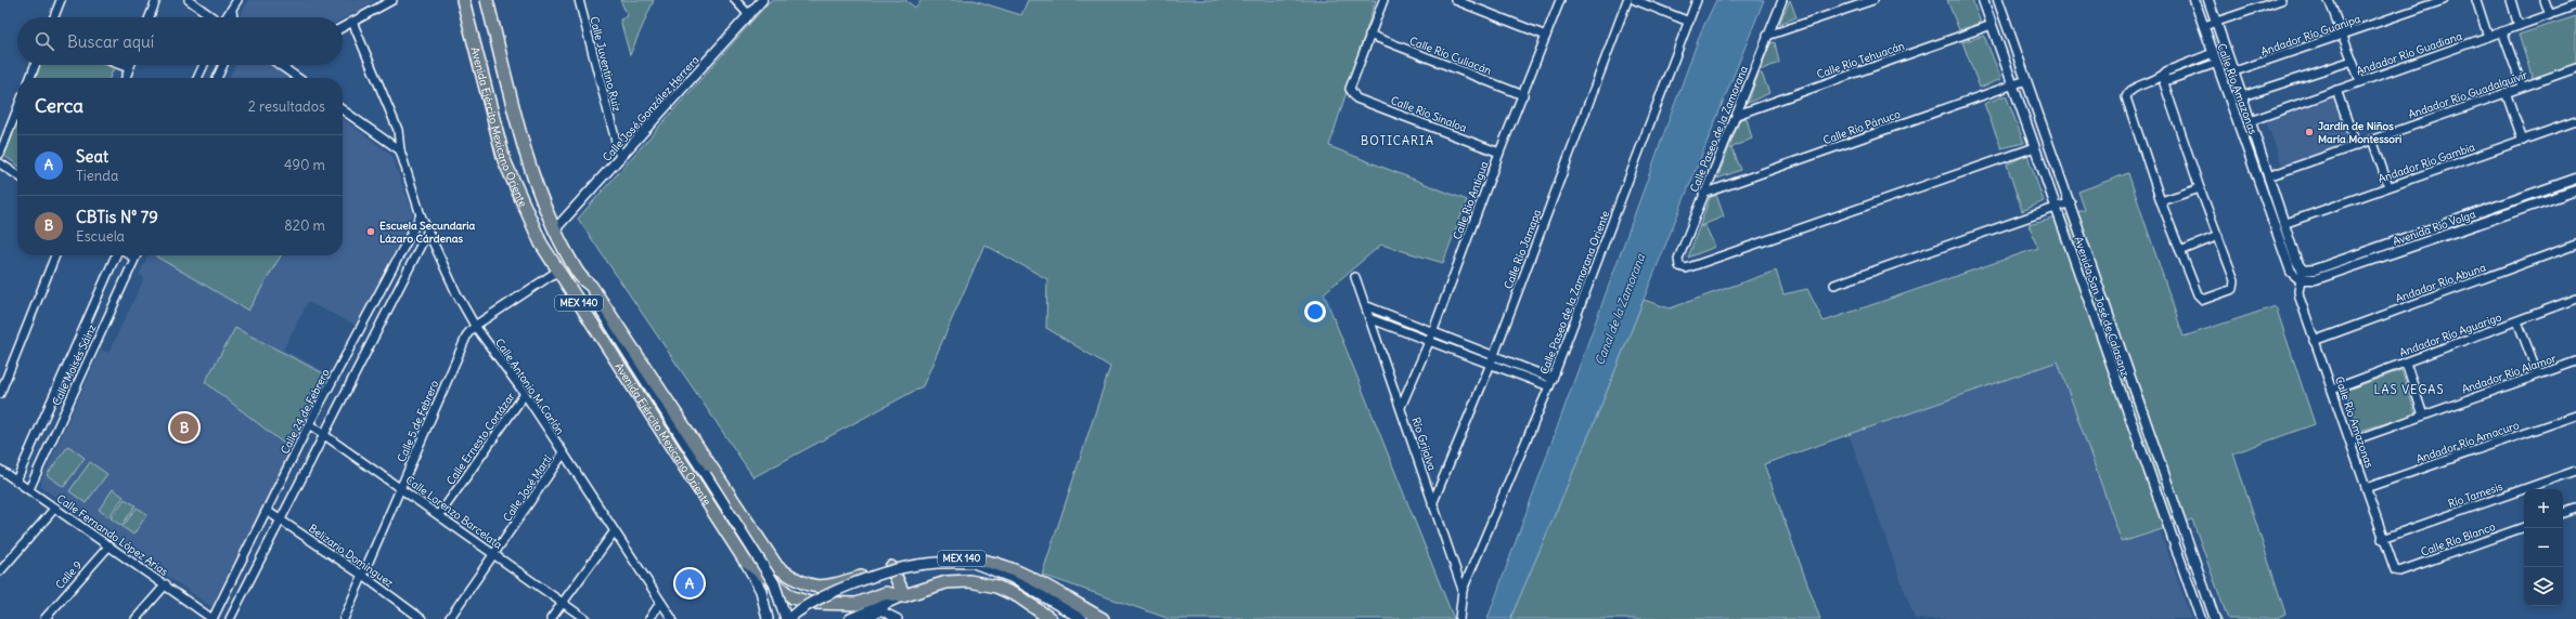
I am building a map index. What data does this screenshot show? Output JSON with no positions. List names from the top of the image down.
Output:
{
  "streets": {
    "main road": ["Avenida Ejército Mexicano Oriente", "MEX 140"],
    "street": [
      "Andador Río Guanipa",
      "Andador Río Guadiana",
      "Calle Río Culiacán",
      "Calle Río Tehuacán",
      "Calle Juventino Ruiz",
      "Calle Río Amazonas",
      "Andador Río Guadalquivir",
      "Calle José González Herrera",
      "Calle Río Sinaloa",
      "Calle Río Pánuco",
      "Calle Paseo de la Zamorana",
      "Andador Río Gambia",
      "Calle Río Antigua",
      "Avenida Río Volga",
      "Calle Río Jamapa",
      "Andador Río Abuna",
      "Calle Paseo de la Zamorana Oriente",
      "Avenida San José de Calasanz",
      "Andador Río Aguarigo",
      "Calle Moisés Sáinz",
      "Andador Río Alamor",
      "Calle Antonio M. Carlón",
      "Calle 24 de Febrero",
      "Calle 5 de Febrero",
      "Calle Ernesto Cortázar",
      "Andador Río Amacuro",
      "Río Grijalva",
      "Calle José Martí",
      "Río Tamesis",
      "Calle Lorenzo Barcelata",
      "Calle Fernando López Arias",
      "Calle Río Blanco",
      "Belizario Domínguez",
      "Calle 9"
    ]
  },
  "crossings": [
    ["Andador Río Guanipa", "Calle Río Amazonas"],
    ["Andador Río Guadiana", "Calle Río Amazonas"],
    ["Calle Río Culiacán", "Calle Río Sinaloa"],
    ["Calle Río Culiacán", "Calle Río Antigua"],
    ["Calle Río Tehuacán", "Calle Paseo de la Zamorana"],
    ["Calle Río Tehuacán", "Avenida San José de Calasanz"],
    ["Calle Juventino Ruiz", "Calle José González Herrera"],
    ["Calle Río Amazonas", "Andador Río Guadalquivir"],
    ["Calle Río Amazonas", "Andador Río Gambia"],
    ["Calle Río Amazonas", "Avenida Río Volga"],
    ["Calle Río Amazonas", "Andador Río Abuna"],
    ["Calle Río Amazonas", "Andador Río Aguarigo"],
    ["Calle Río Amazonas", "Andador Río Alamor"],
    ["Calle Río Amazonas", "Andador Río Amacuro"],
    ["Calle Río Amazonas", "Río Tamesis"],
    ["Calle Río Amazonas", "Calle Río Blanco"],
    ["Calle José González Herrera", "Avenida Ejército Mexicano Oriente"],
    ["Calle Río Sinaloa", "Calle Río Antigua"],
    ["Avenida Ejército Mexicano Oriente", "MEX 140"],
    ["Avenida Ejército Mexicano Oriente", "Calle 5 de Febrero"],
    ["Calle Río Pánuco", "Calle Paseo de la Zamorana"],
    ["Calle Río Pánuco", "Avenida San José de Calasanz"],
    ["Calle Paseo de la Zamorana", "Avenida San José de Calasanz"],
    ["Calle Río Antigua", "Río Grijalva"],
    ["Calle Río Jamapa", "Río Grijalva"],
    ["Calle Paseo de la Zamorana Oriente", "Río Grijalva"],
    ["Calle Moisés Sáinz", "Calle Fernando López Arias"],
    ["Calle Antonio M. Carlón", "Calle 24 de Febrero"],
    ["Calle Antonio M. Carlón", "Calle 5 de Febrero"],
    ["Calle Antonio M. Carlón", "Calle Ernesto Cortázar"],
    ["Calle Antonio M. Carlón", "Calle José Martí"],
    ["Calle 24 de Febrero", "Calle Lorenzo Barcelata"],
    ["Calle 24 de Febrero", "Calle Fernando López Arias"],
    ["Calle 24 de Febrero", "Belizario Domínguez"],
    ["Calle 5 de Febrero", "Calle Lorenzo Barcelata"],
    ["Calle 5 de Febrero", "Belizario Domínguez"],
    ["Calle Ernesto Cortázar", "Calle Lorenzo Barcelata"],
    ["Calle José Martí", "Calle Lorenzo Barcelata"],
    ["Calle Fernando López Arias", "Calle 9"]
  ],
  "districts": ["BOTICARIA", "LAS VEGAS"],
  "water": ["Canal de la Zamorana"],
  "places": ["Jardín de Niños María Montessori", "Escuela Secundaria Lázaro Cárdenas"],
  "page": {
    "search": "Buscar aquí",
    "heading": ["Cerca", "2 resultados"],
    "list": [
      {
        "mark": "A",
        "name": "Seat",
        "note": "Tienda",
        "value": "490 m"
      },
      {
        "mark": "B",
        "name": "CBTis N° 79",
        "note": "Escuela",
        "value": "820 m"
      }
    ],
    "pins": ["B", "A"],
    "map_buttons": ["+", "−"]
  }
}
